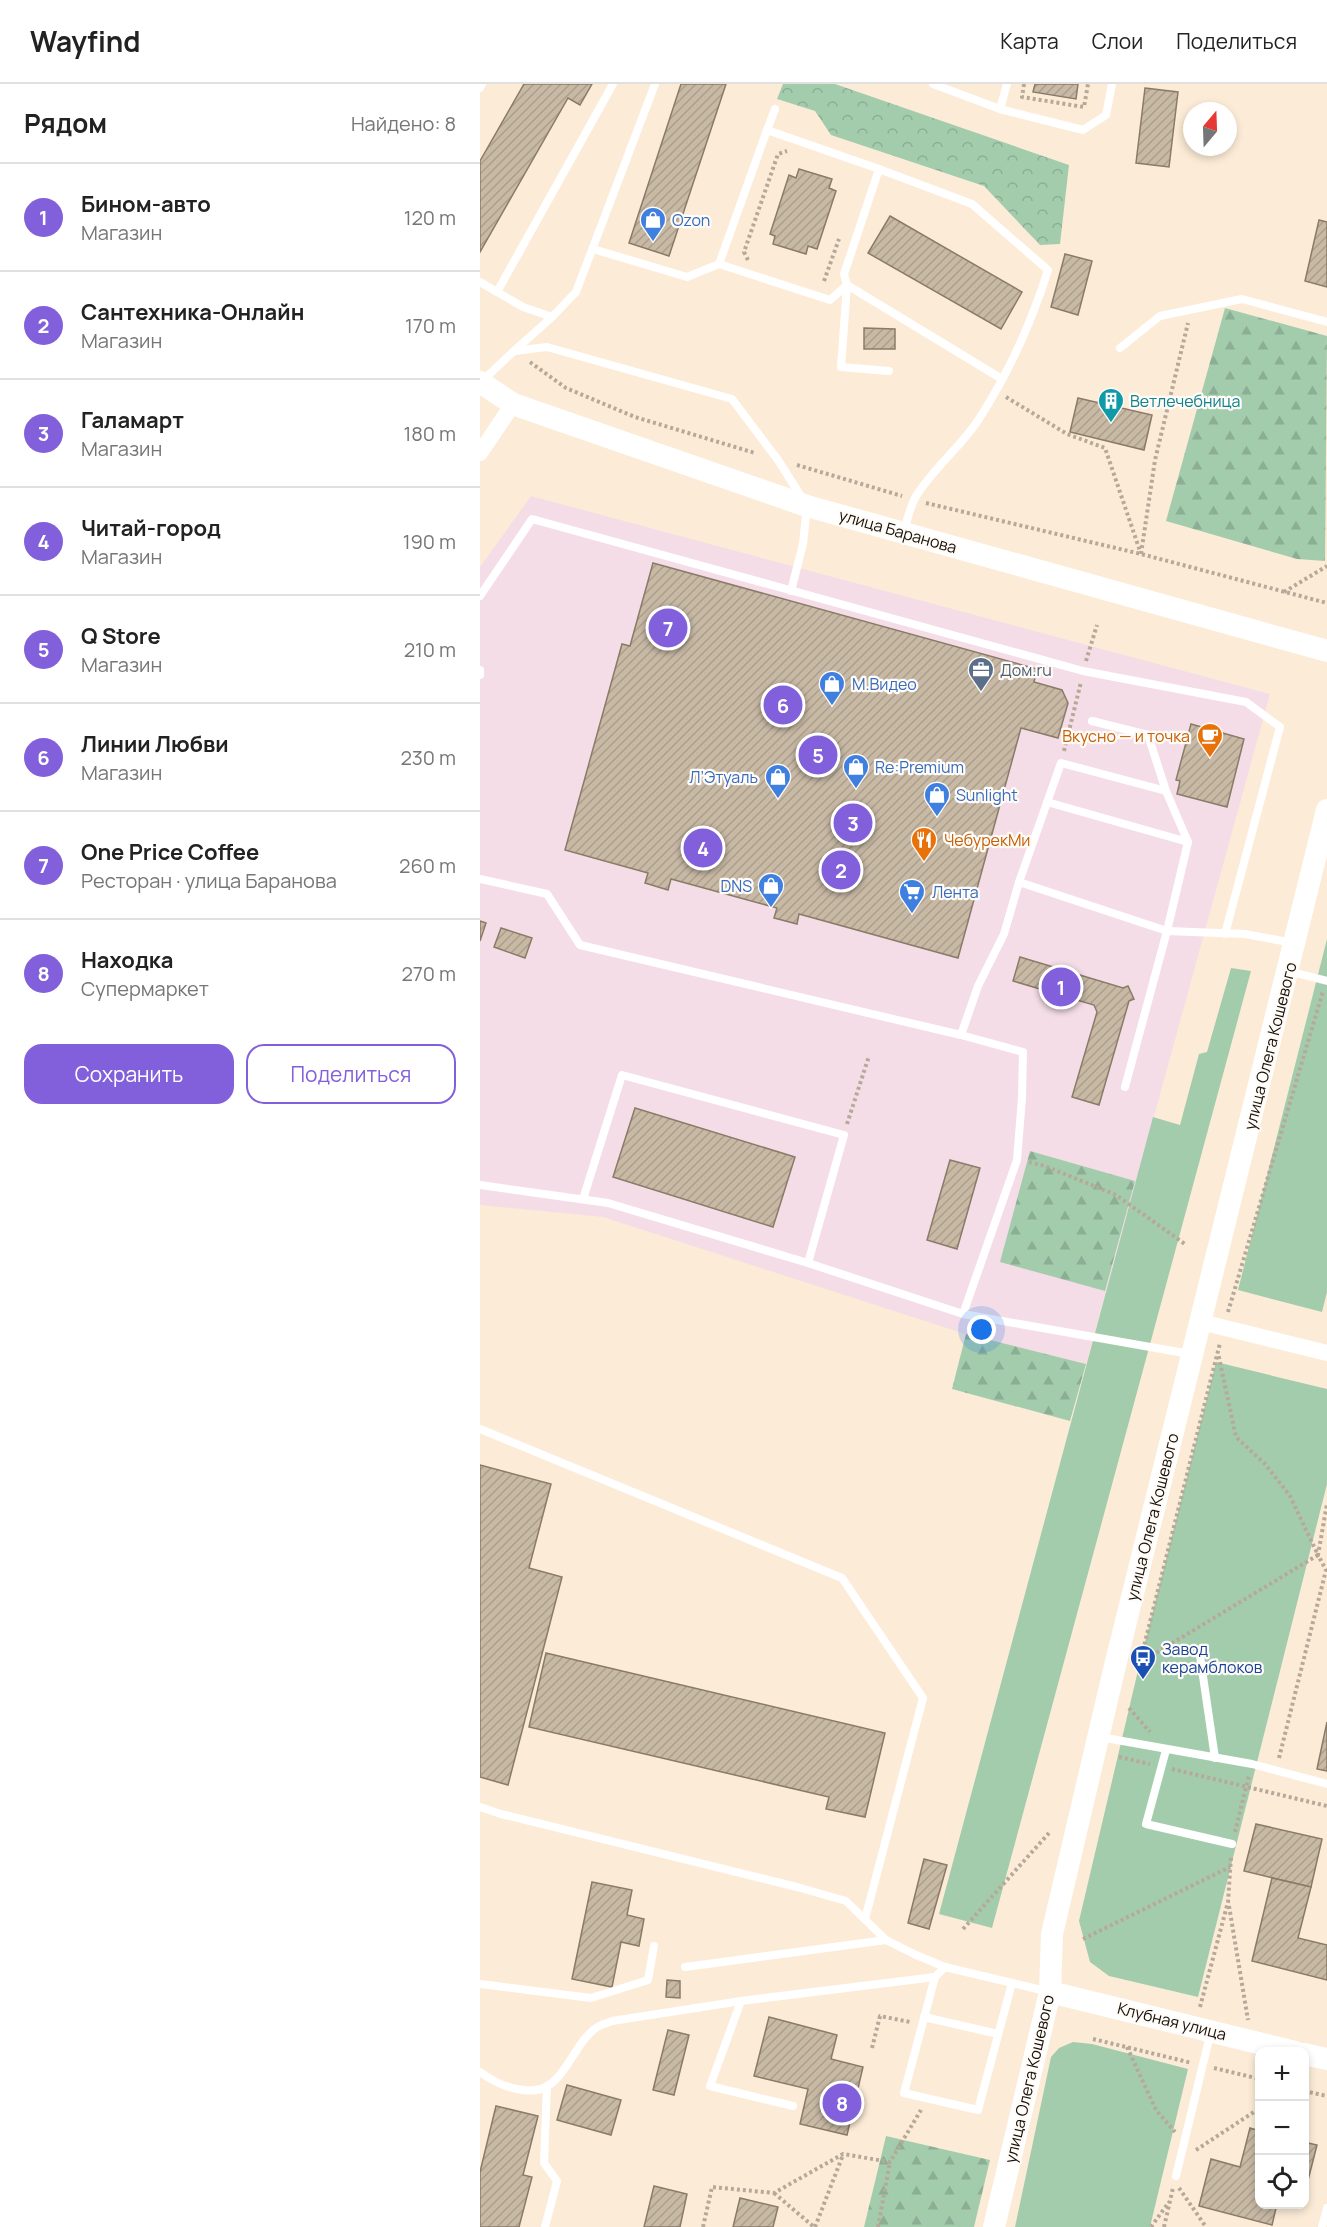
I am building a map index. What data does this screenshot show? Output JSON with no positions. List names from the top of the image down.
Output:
{
  "streets": {
    "main road": ["улица Баранова", "улица Олега Кошевого", "Клубная улица"]
  },
  "crossings": [
    ["улица Олега Кошевого", "Клубная улица"]
  ],
  "places": {
    "shop": [
      "Ozon",
      "М.Видео",
      "Re:Premium",
      "Л’Этуаль",
      "Sunlight",
      "DNS"
    ],
    "building": ["Ветлечебница"],
    "office": ["Дом.ru"],
    "cafe": ["Вкусно — и точка"],
    "restaurant": ["ЧебурекМи"],
    "supermarket": ["Лента"],
    "bus stop": ["Завод керамблоков"]
  },
  "north": "top",
  "page": {
    "header": "Wayfind",
    "nav": ["Карта", "Слои", "Поделиться"],
    "heading": ["Рядом", "Найдено: 8"],
    "list": [
      {
        "mark": "1",
        "name": "Бином-авто",
        "note": "Магазин",
        "value": "120 m"
      },
      {
        "mark": "2",
        "name": "Сантехника-Онлайн",
        "note": "Магазин",
        "value": "170 m"
      },
      {
        "mark": "3",
        "name": "Галамарт",
        "note": "Магазин",
        "value": "180 m"
      },
      {
        "mark": "4",
        "name": "Читай-город",
        "note": "Магазин",
        "value": "190 m"
      },
      {
        "mark": "5",
        "name": "Q Store",
        "note": "Магазин",
        "value": "210 m"
      },
      {
        "mark": "6",
        "name": "Линии Любви",
        "note": "Магазин",
        "value": "230 m"
      },
      {
        "mark": "7",
        "name": "One Price Coffee",
        "note": "Ресторан · улица Баранова",
        "value": "260 m"
      },
      {
        "mark": "8",
        "name": "Находка",
        "note": "Супермаркет",
        "value": "270 m"
      }
    ],
    "pins": [
      "7",
      "6",
      "5",
      "3",
      "4",
      "2",
      "1",
      "8"
    ],
    "buttons": ["Сохранить", "Поделиться"],
    "map_buttons": ["+", "−"]
  }
}
